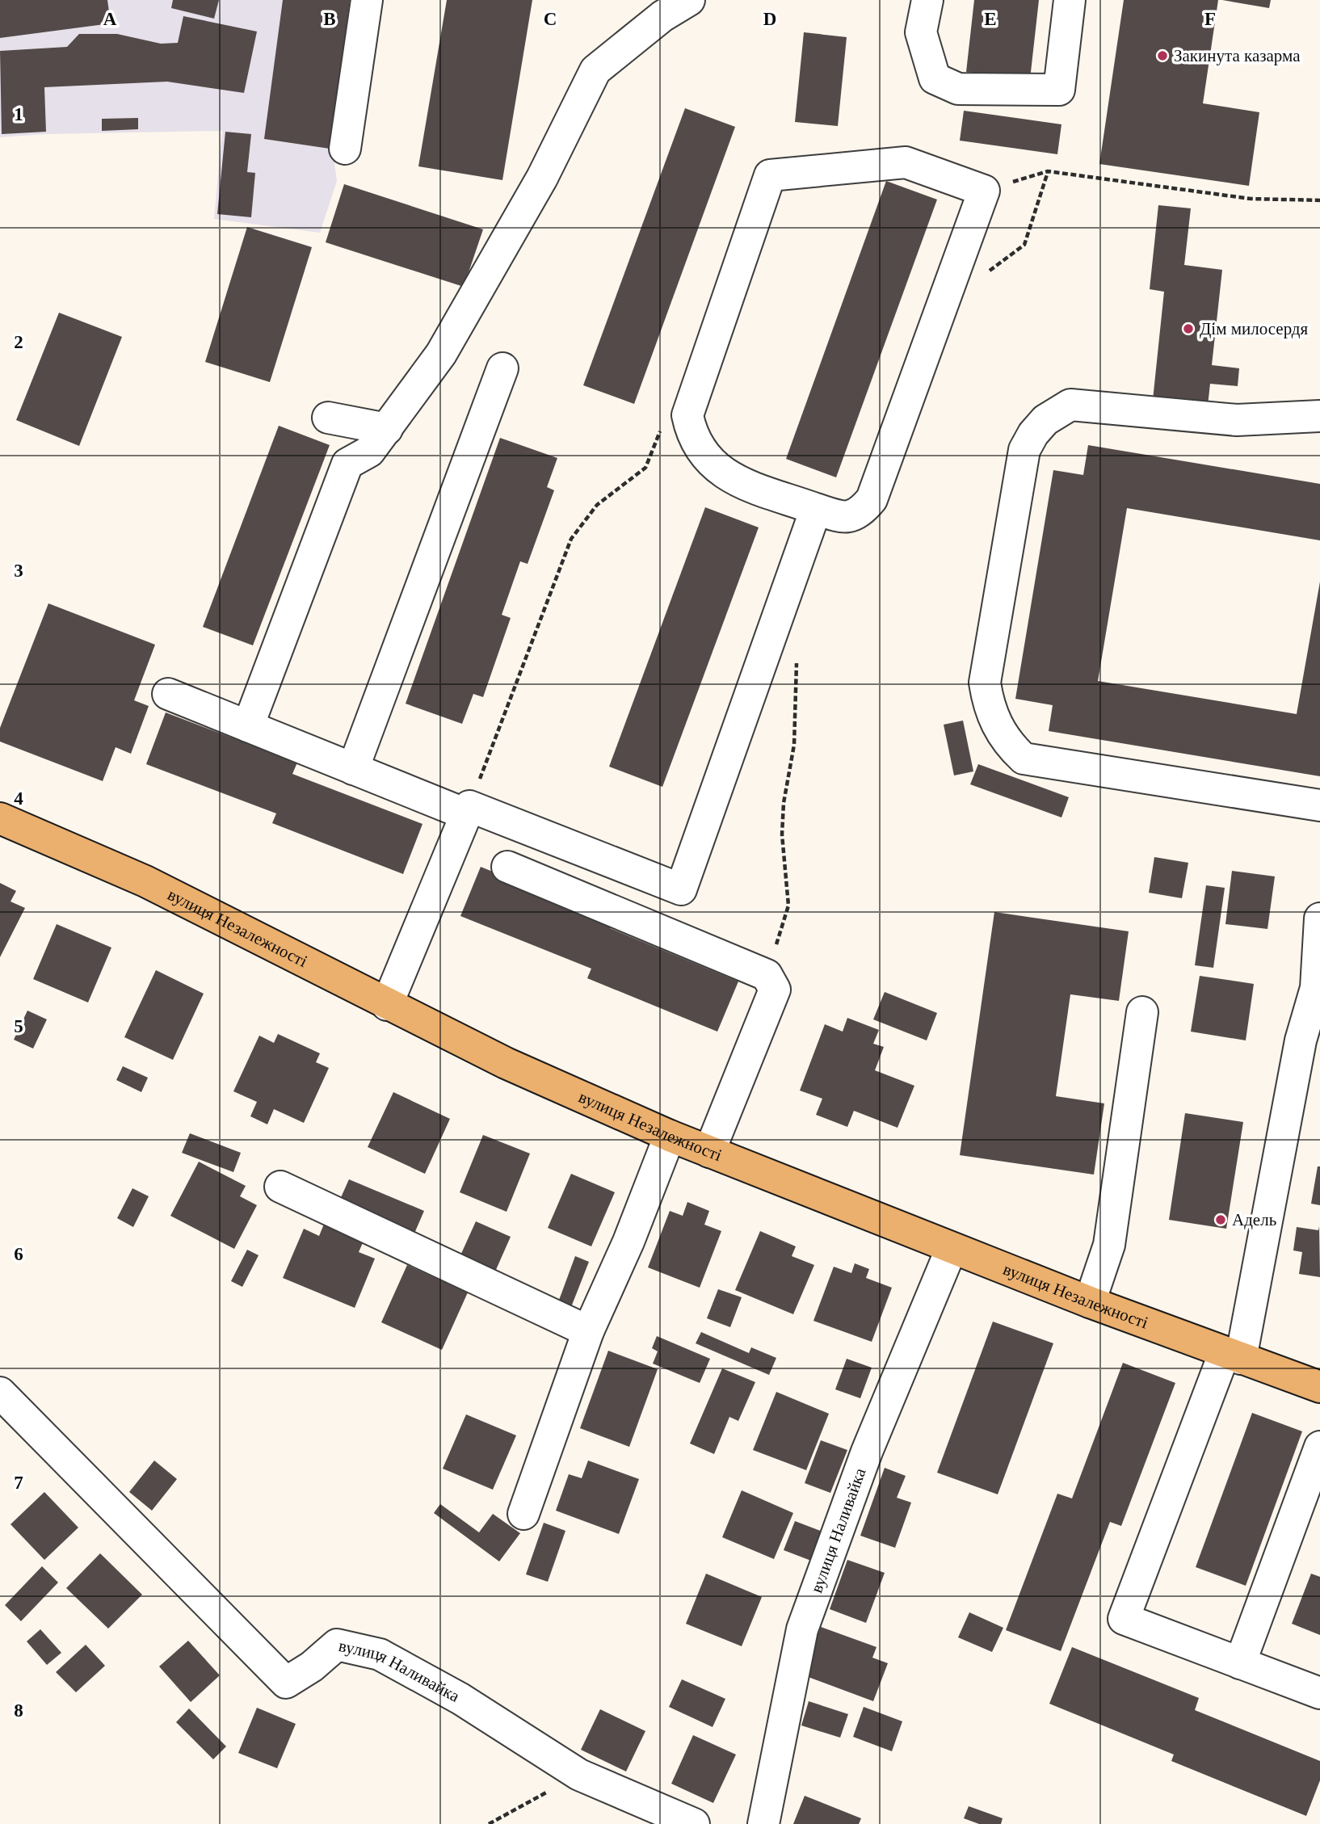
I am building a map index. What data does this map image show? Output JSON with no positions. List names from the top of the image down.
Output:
{
  "streets": {
    "main road": ["вулиця Незалежності"],
    "street": ["вулиця Наливайка"]
  },
  "crossings": [
    ["вулиця Незалежності", "вулиця Наливайка"]
  ],
  "places": ["Закинута казарма", "Дім милосердя", "Адель"],
  "grid": {
    "columns": [
      "A",
      "B",
      "C",
      "D",
      "E",
      "F"
    ],
    "rows": [
      "1",
      "2",
      "3",
      "4",
      "5",
      "6",
      "7",
      "8"
    ]
  }
}
